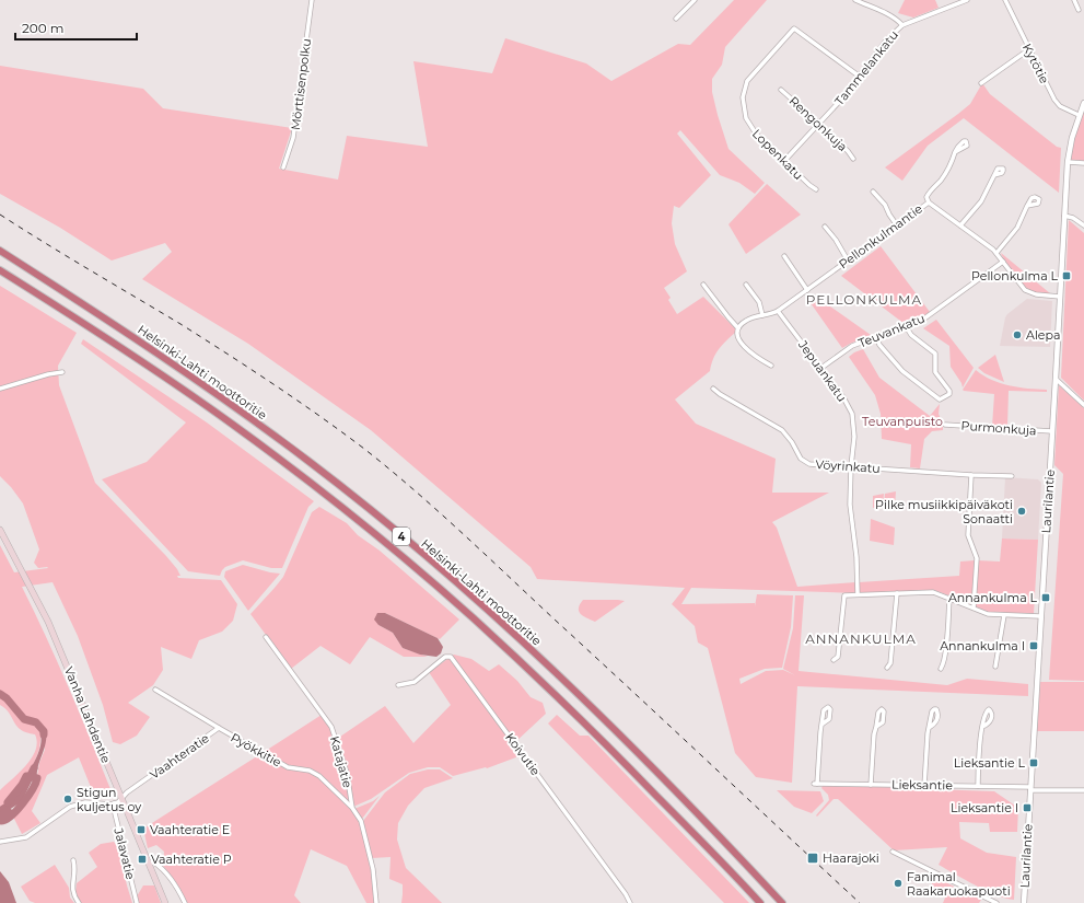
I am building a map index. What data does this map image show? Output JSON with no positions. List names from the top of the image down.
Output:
{
  "streets": {
    "highway": ["Helsinki-Lahti moottoritie", "4"],
    "main road": ["Vanha Lahdentie"],
    "street": [
      "Kytötie",
      "Tammelankatu",
      "Mörttisenpolku",
      "Rengonkuja",
      "Lopenkatu",
      "Pellonkulmantie",
      "Teuvankatu",
      "Jepuankatu",
      "Purmonkuja",
      "Vöyrinkatu",
      "Laurilantie",
      "Pyökkitie",
      "Koivutie",
      "Vaahteratie",
      "Katajatie",
      "Lieksantie",
      "Jalavatie"
    ]
  },
  "crossings": [
    ["Kytötie", "Laurilantie"],
    ["Tammelankatu", "Rengonkuja"],
    ["Tammelankatu", "Lopenkatu"],
    ["Pellonkulmantie", "Teuvankatu"],
    ["Pellonkulmantie", "Jepuankatu"],
    ["Pellonkulmantie", "Laurilantie"],
    ["Teuvankatu", "Jepuankatu"],
    ["Jepuankatu", "Vöyrinkatu"],
    ["Purmonkuja", "Laurilantie"],
    ["Laurilantie", "Lieksantie"],
    ["Vanha Lahdentie", "Vaahteratie"],
    ["Pyökkitie", "Vaahteratie"],
    ["Pyökkitie", "Katajatie"],
    ["Vaahteratie", "Jalavatie"]
  ],
  "districts": ["PELLONKULMA", "ANNANKULMA"],
  "parks": ["Teuvanpuisto"],
  "places": {
    "transit": [
      "Pellonkulma L",
      "Annankulma L",
      "Annankulma I",
      "Lieksantie L",
      "Lieksantie I",
      "Vaahteratie E",
      "Haarajoki",
      "Vaahteratie P"
    ],
    "other": [
      "Alepa",
      "Pilke musiikkipäiväkoti Sonaatti",
      "Stigun kuljetus oy",
      "Fanimal Raakaruokapuoti"
    ]
  },
  "scale_bar": "200 m"
}
